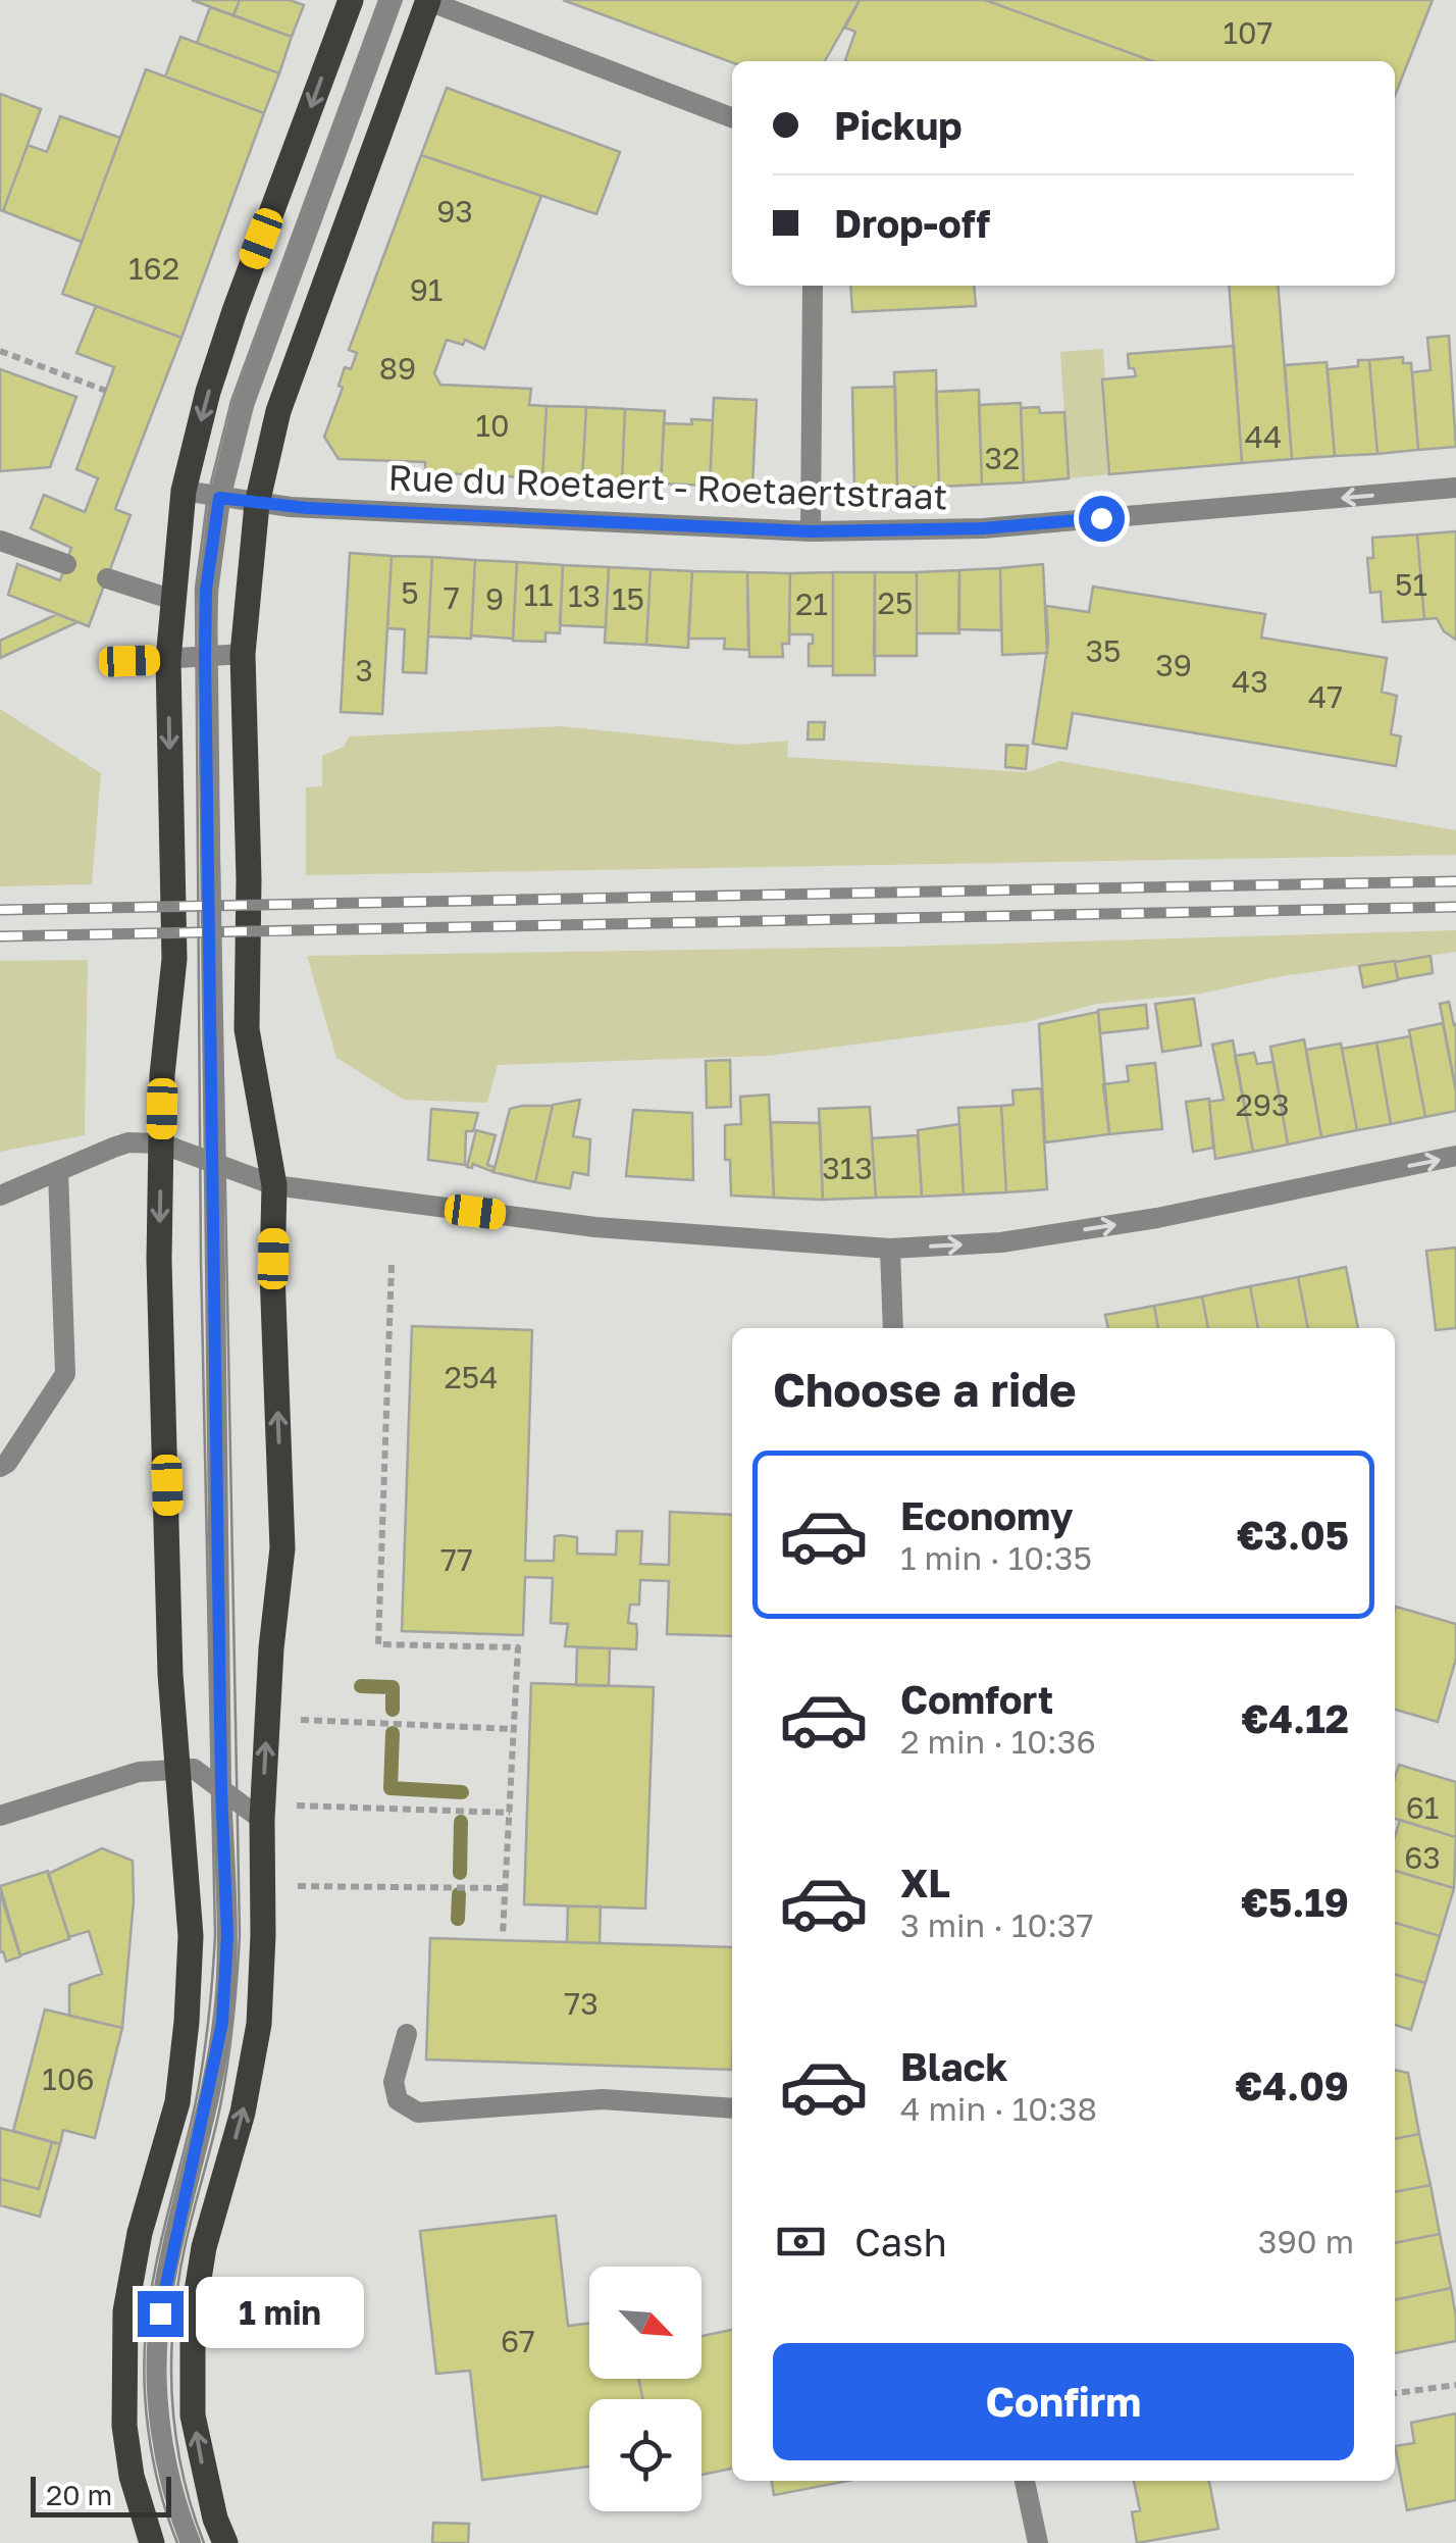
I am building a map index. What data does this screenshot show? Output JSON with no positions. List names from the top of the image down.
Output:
{
  "streets": {
    "street": ["Rue du Roetaert - Roetaertstraat"]
  },
  "one_way": ["Rue du Roetaert - Roetaertstraat"],
  "house_numbers": [
    "107",
    "93",
    "162",
    "91",
    "89",
    "10",
    "44",
    "32",
    "51",
    "5",
    "11",
    "13",
    "7",
    "9",
    "15",
    "25",
    "21",
    "35",
    "39",
    "3",
    "43",
    "47",
    "293",
    "313",
    "254",
    "77",
    "61",
    "63",
    "73",
    "106",
    "67"
  ],
  "scale_bar": "20 m",
  "north": "bottom right",
  "page": {
    "banner": ["Pickup", "Drop-off"],
    "heading": "Choose a ride",
    "list": [
      {
        "name": "Economy",
        "note": "1 min · 10:35",
        "value": "€3.05"
      },
      {
        "name": "Comfort",
        "note": "2 min · 10:36",
        "value": "€4.12"
      },
      {
        "name": "XL",
        "note": "3 min · 10:37",
        "value": "€5.19"
      },
      {
        "name": "Black",
        "note": "4 min · 10:38",
        "value": "€4.09"
      }
    ],
    "pay": ["Cash", "390 m"],
    "bubble": "1 min",
    "buttons": "Confirm",
    "scale": "20 m"
  }
}
